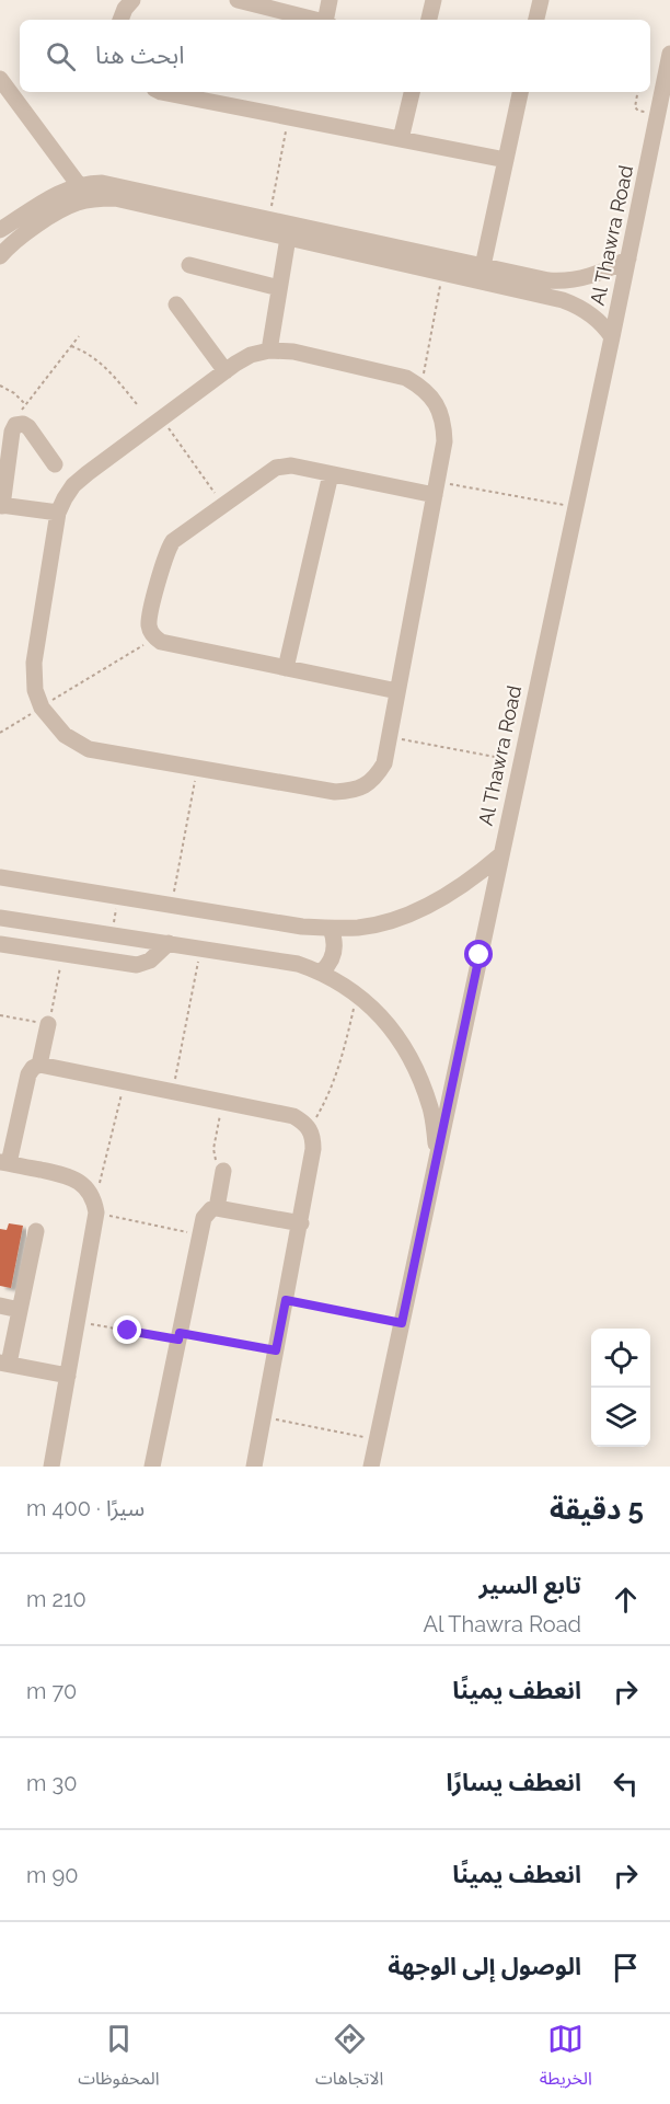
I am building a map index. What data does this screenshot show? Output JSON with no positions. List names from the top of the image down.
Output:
{
  "streets": {
    "street": ["Al Thawra Road"]
  },
  "page": {
    "search": "ابحث هنا",
    "heading": ["5 دقيقة", "سيرًا · 400 m"],
    "list": [
      ["تابع السير", "Al Thawra Road", "210 m"],
      ["انعطف يمينًا", "70 m"],
      ["انعطف يسارًا", "30 m"],
      ["انعطف يمينًا", "90 m"],
      "الوصول إلى الوجهة"
    ],
    "nav": ["الخريطة", "الاتجاهات", "المحفوظات"]
  }
}
